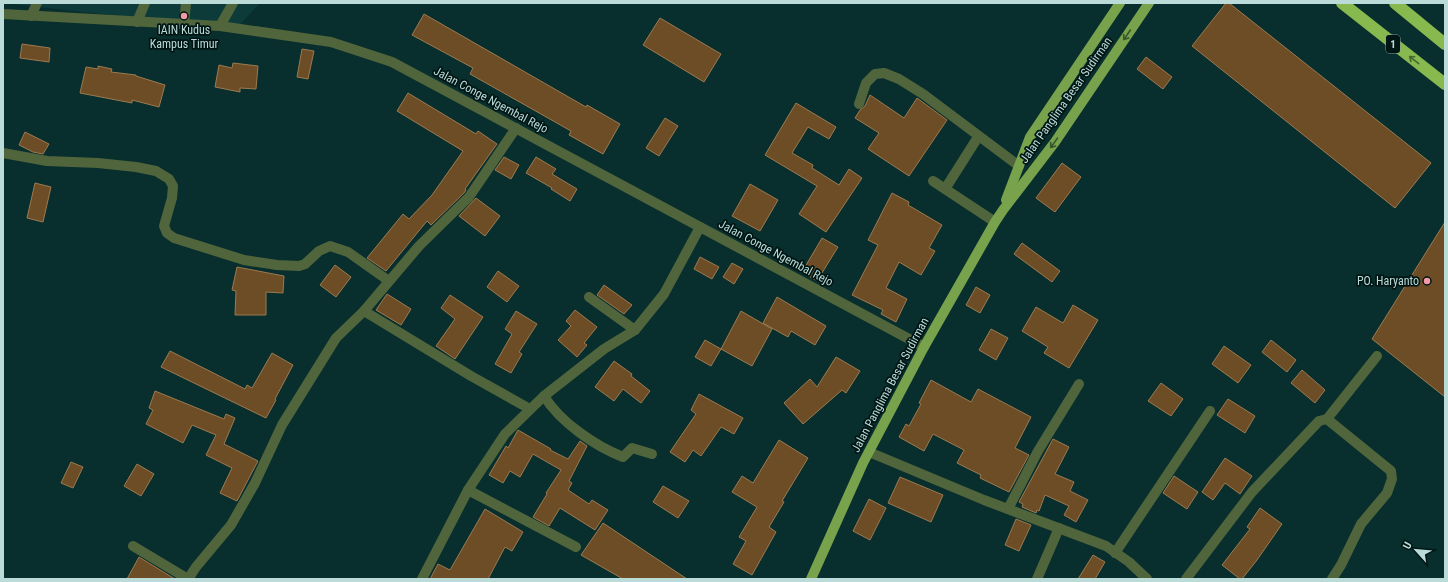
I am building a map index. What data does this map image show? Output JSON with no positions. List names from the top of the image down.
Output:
{
  "streets": {
    "highway": ["1"],
    "main road": ["Jalan Panglima Besar Sudirman"],
    "street": ["Jalan Conge Ngembal Rejo"]
  },
  "crossings": [
    ["Jalan Conge Ngembal Rejo", "Jalan Panglima Besar Sudirman"]
  ],
  "places": ["IAIN Kudus Kampus Timur", "PO. Haryanto"],
  "north": "top left"
}
